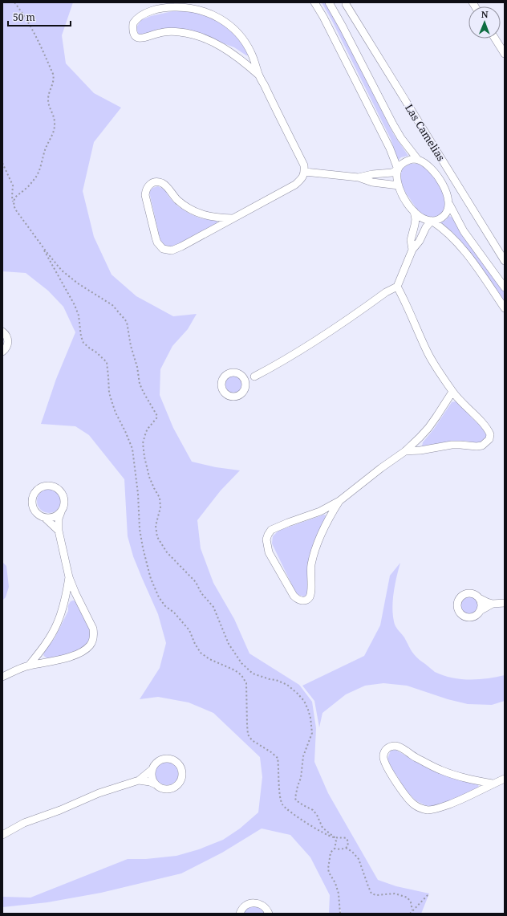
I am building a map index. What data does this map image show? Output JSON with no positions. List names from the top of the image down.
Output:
{
  "streets": {
    "street": ["Las Camelias"]
  },
  "scale_bar": "50 m",
  "north": "top"
}
